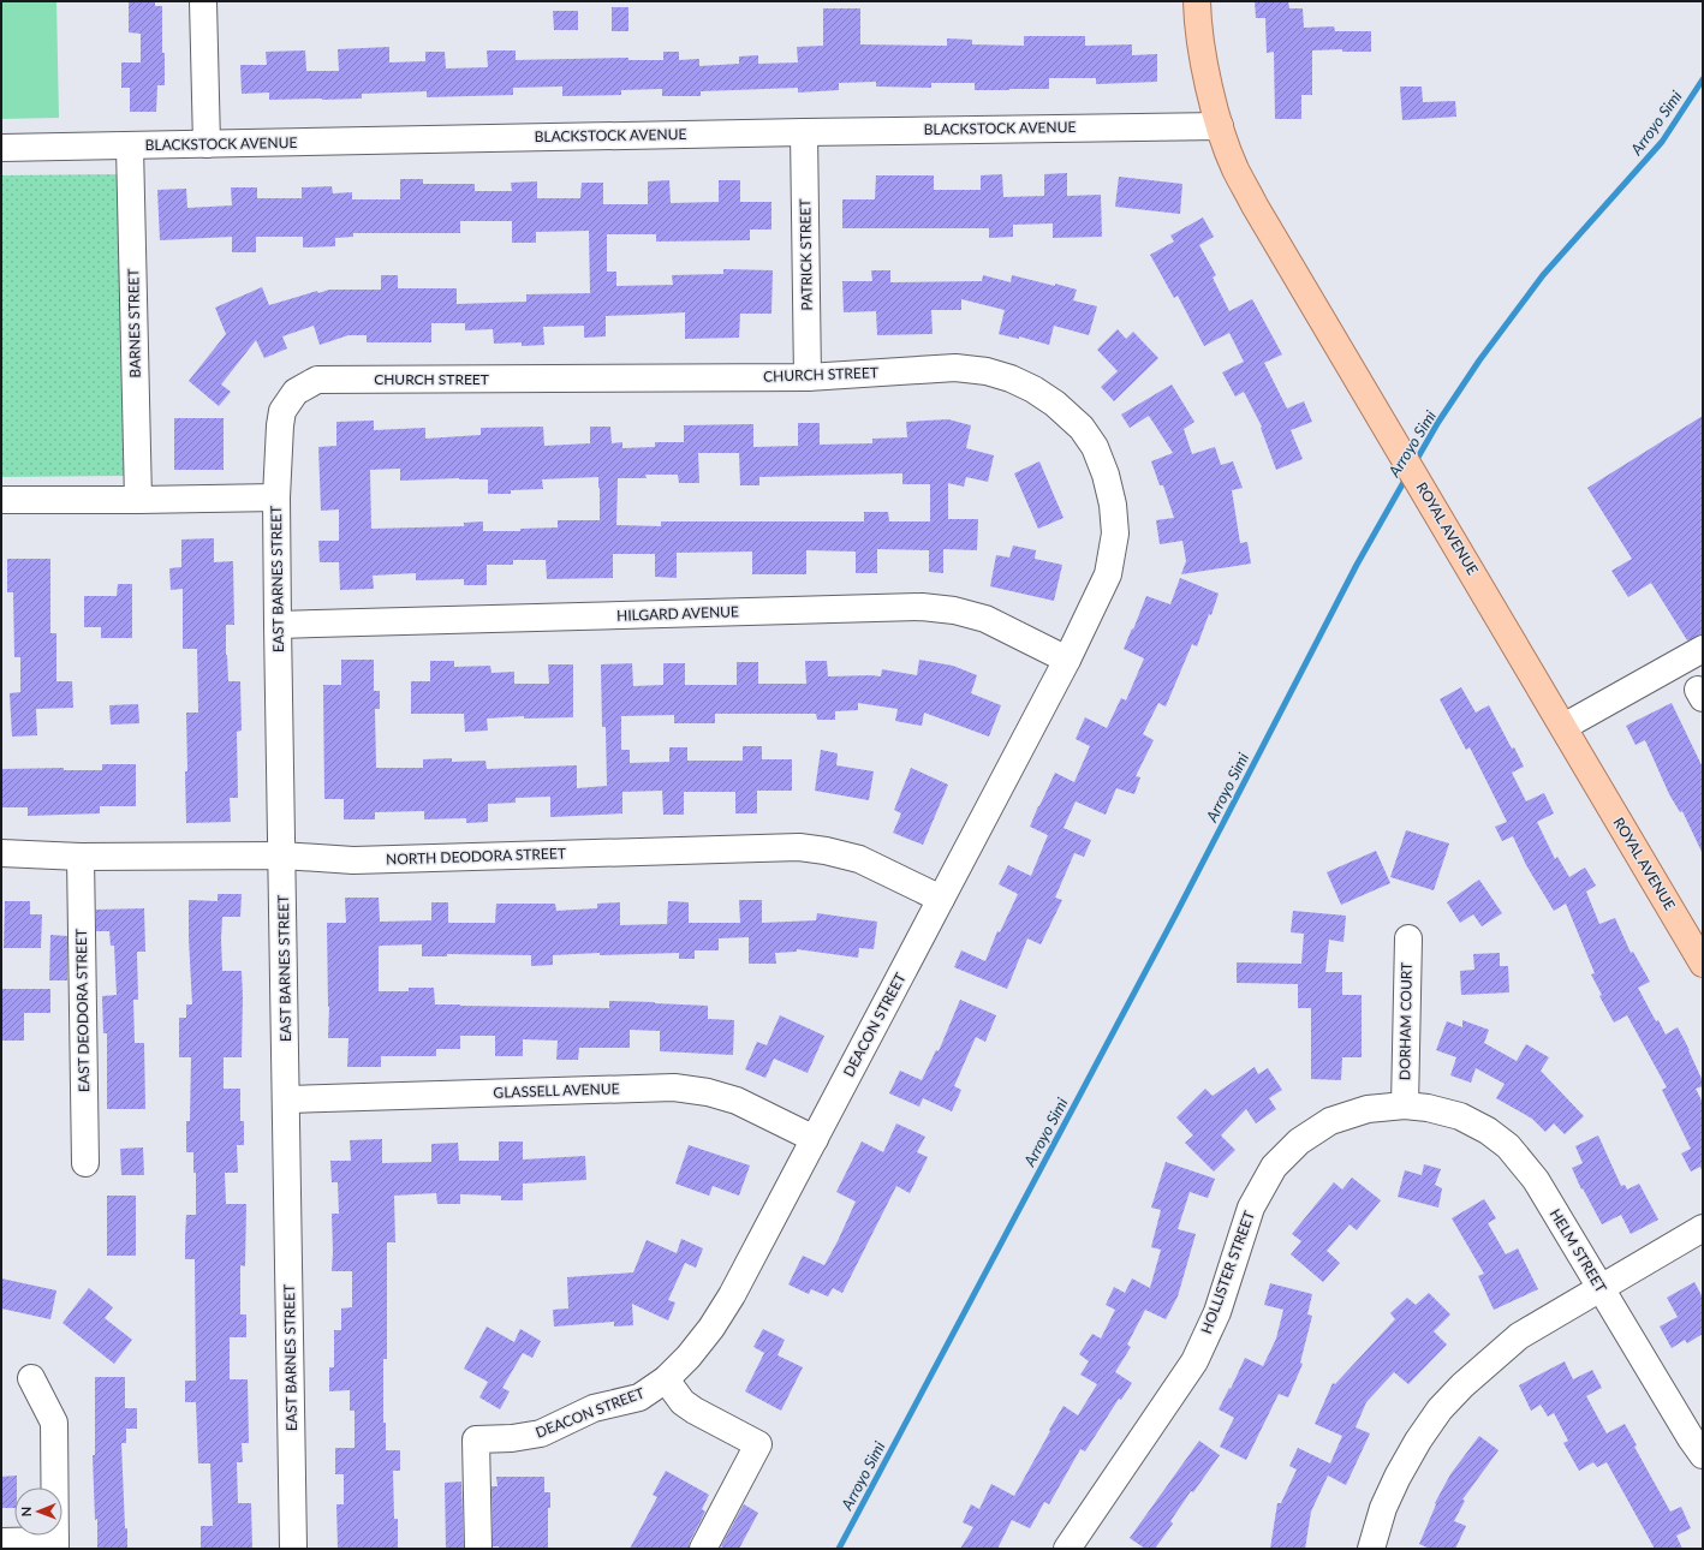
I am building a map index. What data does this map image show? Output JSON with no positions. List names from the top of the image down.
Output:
{
  "streets": {
    "main road": ["ROYAL AVENUE"],
    "street": [
      "BLACKSTOCK AVENUE",
      "PATRICK STREET",
      "BARNES STREET",
      "CHURCH STREET",
      "EAST BARNES STREET",
      "HILGARD AVENUE",
      "NORTH DEODORA STREET",
      "EAST DEODORA STREET",
      "DORHAM COURT",
      "DEACON STREET",
      "GLASSELL AVENUE",
      "HELM STREET",
      "HOLLISTER STREET"
    ]
  },
  "crossings": [
    ["BLACKSTOCK AVENUE", "PATRICK STREET"],
    ["BLACKSTOCK AVENUE", "BARNES STREET"],
    ["BLACKSTOCK AVENUE", "ROYAL AVENUE"],
    ["PATRICK STREET", "CHURCH STREET"],
    ["CHURCH STREET", "EAST BARNES STREET"],
    ["CHURCH STREET", "HILGARD AVENUE"],
    ["CHURCH STREET", "DEACON STREET"],
    ["EAST BARNES STREET", "HILGARD AVENUE"],
    ["EAST BARNES STREET", "NORTH DEODORA STREET"],
    ["EAST BARNES STREET", "GLASSELL AVENUE"],
    ["HILGARD AVENUE", "DEACON STREET"],
    ["NORTH DEODORA STREET", "EAST DEODORA STREET"],
    ["NORTH DEODORA STREET", "DEACON STREET"],
    ["DORHAM COURT", "HELM STREET"],
    ["DORHAM COURT", "HOLLISTER STREET"],
    ["DEACON STREET", "GLASSELL AVENUE"],
    ["HELM STREET", "HOLLISTER STREET"]
  ],
  "water": ["Arroyo Simi"],
  "north": "left"
}
